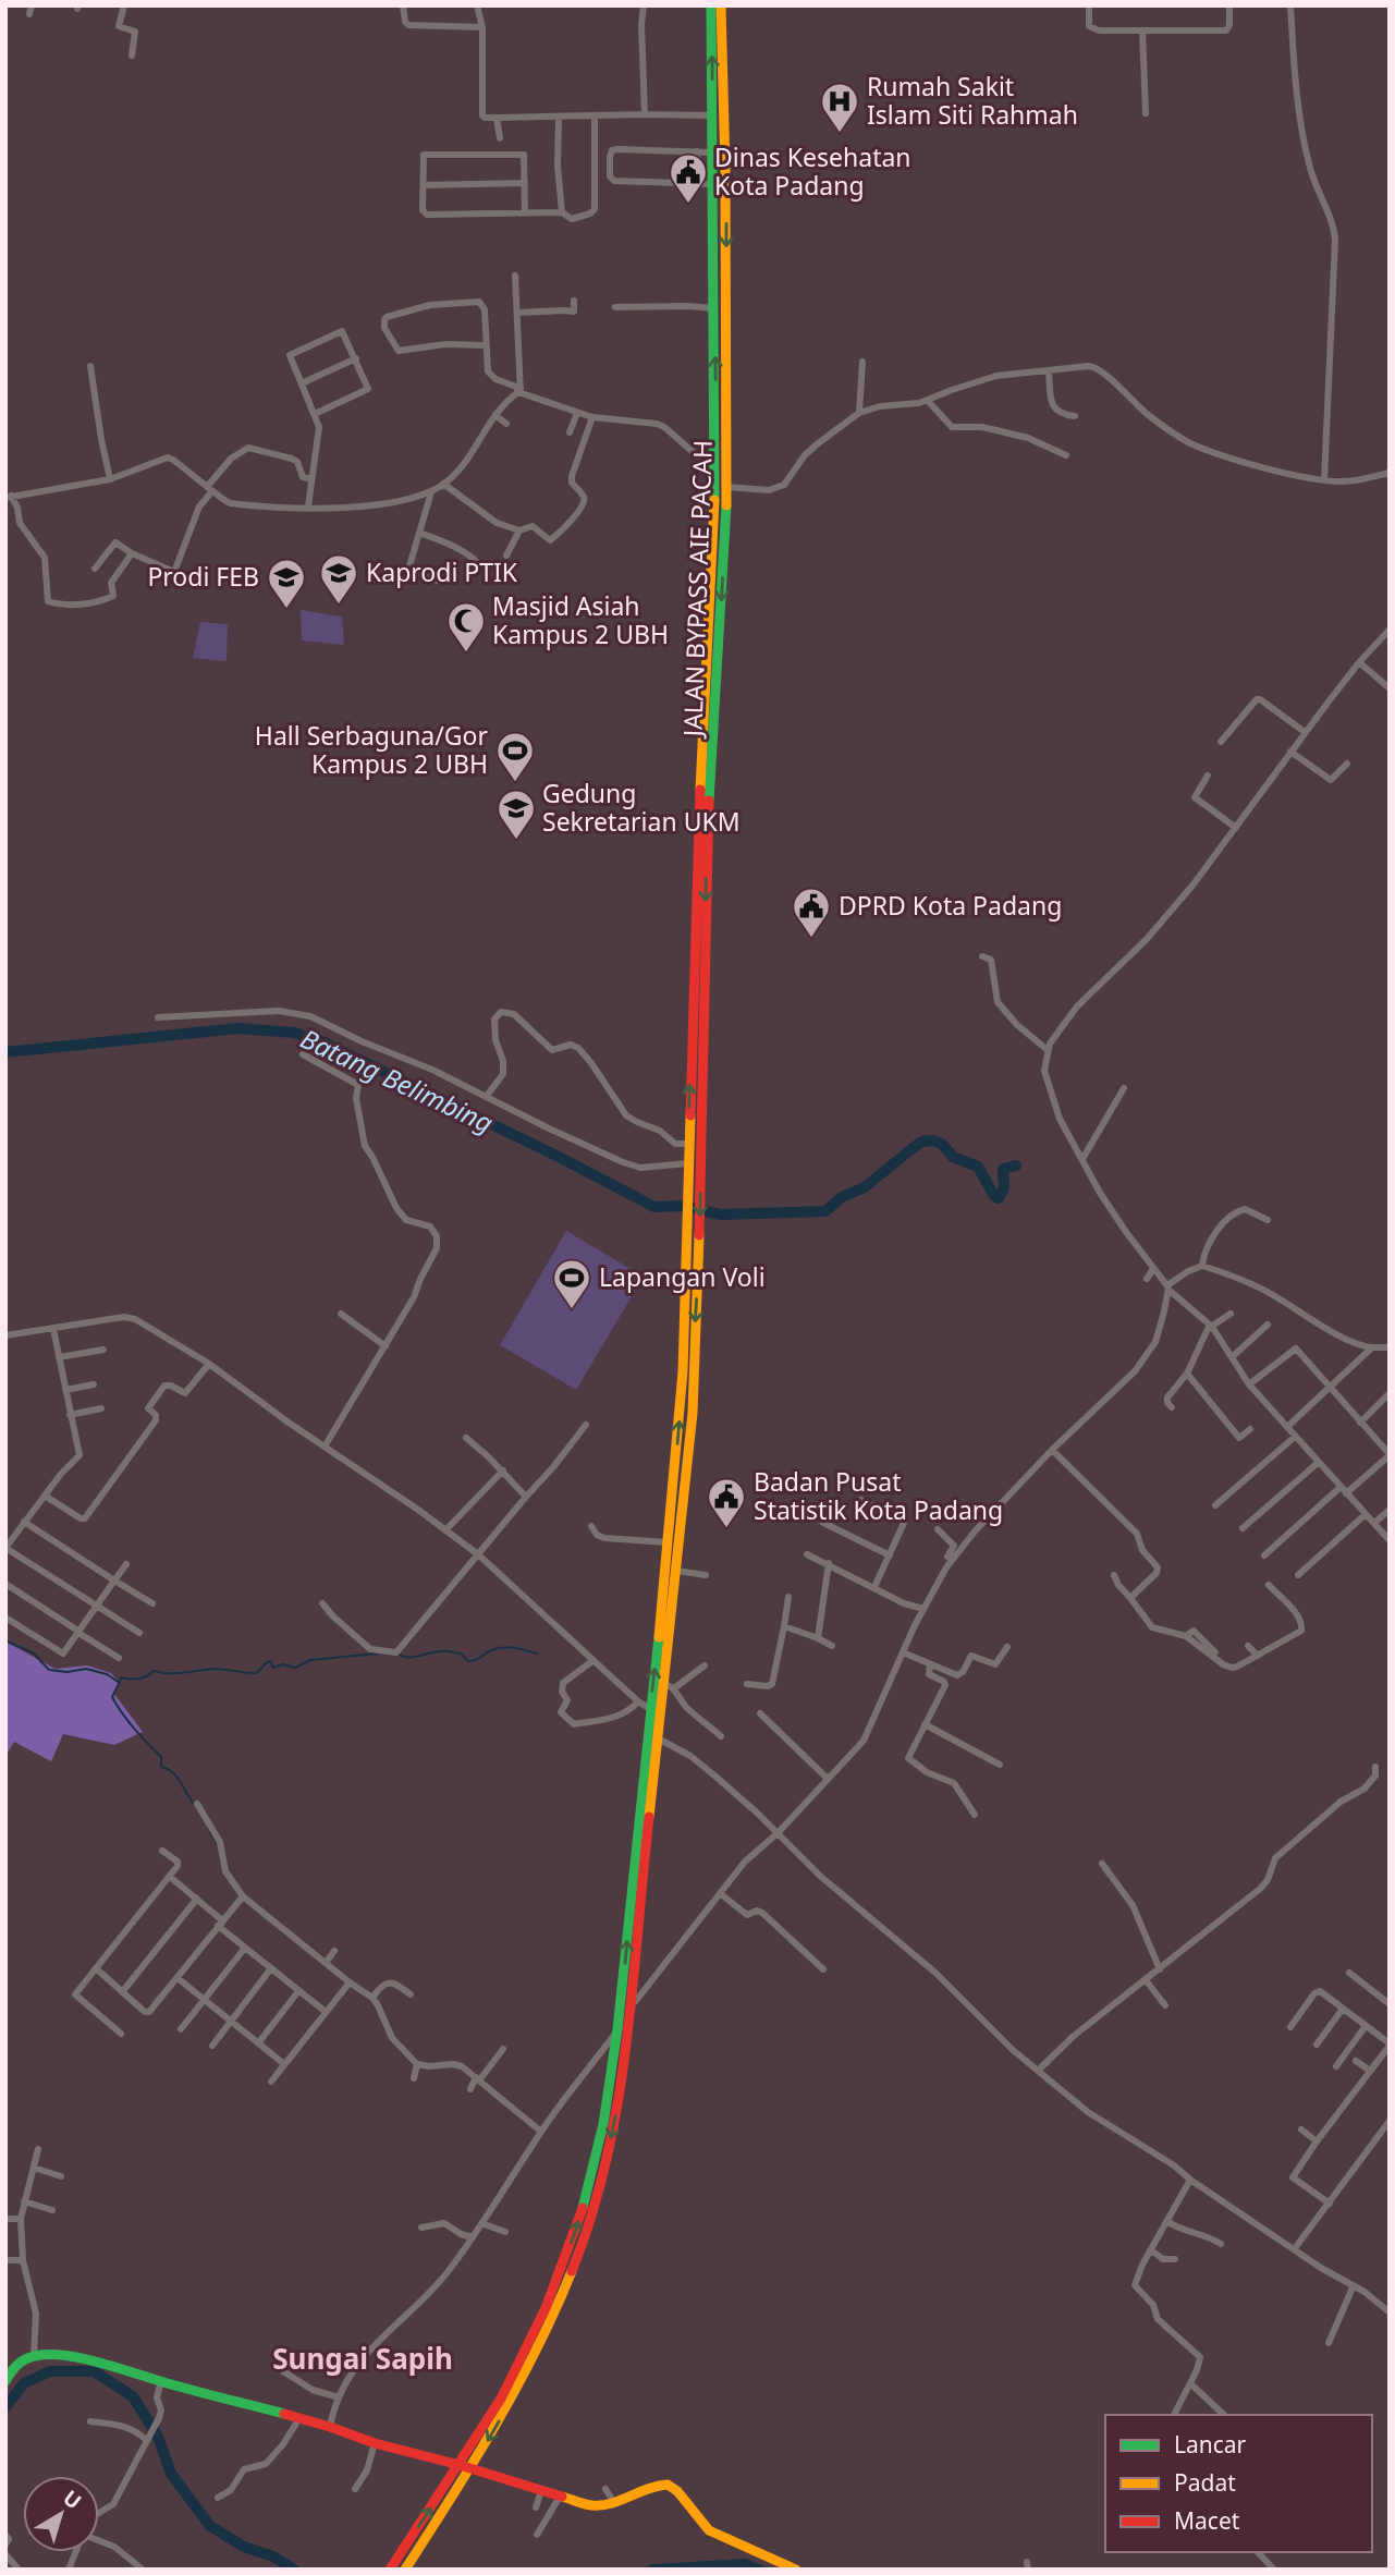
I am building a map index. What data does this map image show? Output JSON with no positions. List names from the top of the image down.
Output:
{
  "streets": {
    "main road": ["JALAN BYPASS AIE PACAH"]
  },
  "districts": ["Sungai Sapih"],
  "water": ["Batang Belimbing"],
  "places": {
    "hospital": ["Rumah Sakit Islam Siti Rahmah"],
    "public building": ["Dinas Kesehatan Kota Padang", "DPRD Kota Padang", "Badan Pusat Statistik Kota Padang"],
    "school or university": ["Kaprodi PTIK", "Prodi FEB", "Gedung Sekretarian UKM"],
    "mosque": ["Masjid Asiah Kampus 2 UBH"],
    "sports": ["Hall Serbaguna/Gor Kampus 2 UBH", "Lapangan Voli"]
  },
  "legend": ["Lancar", "Padat", "Macet"],
  "north": "top right"
}
